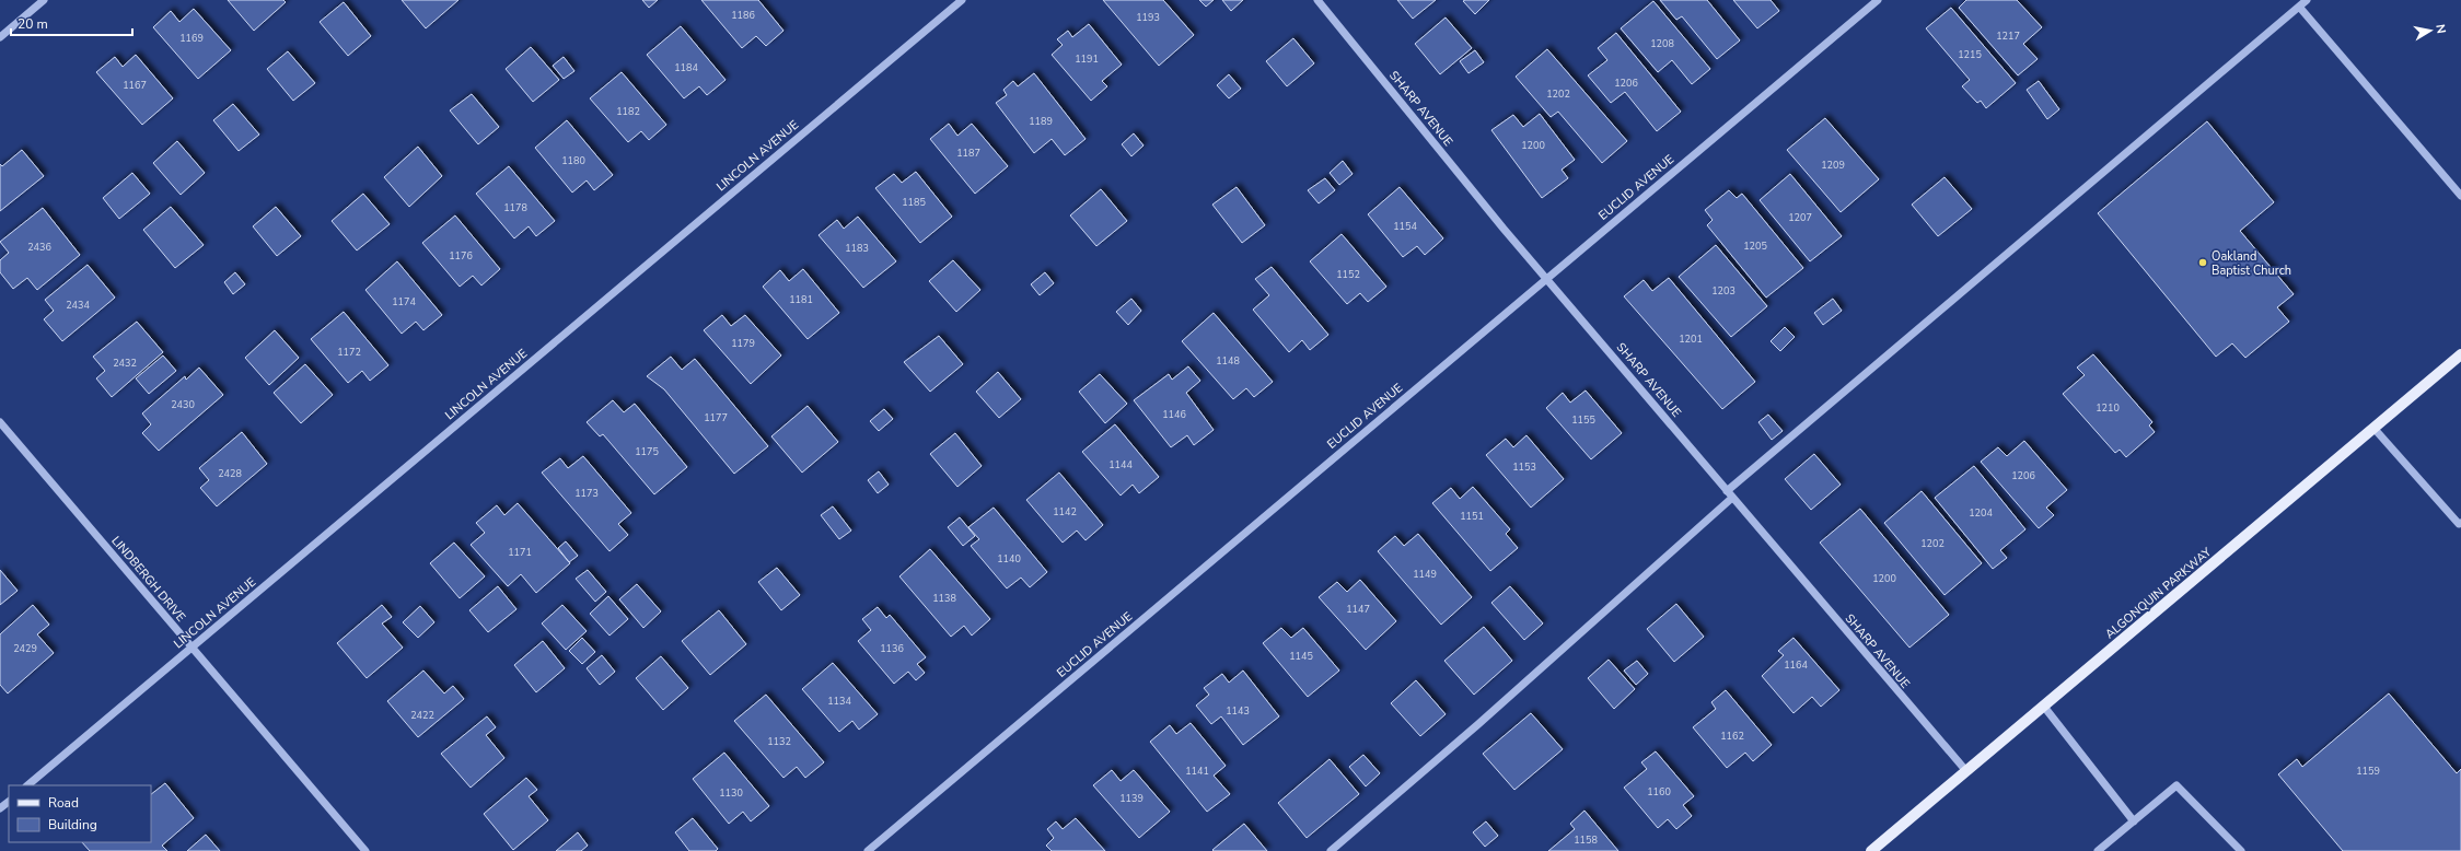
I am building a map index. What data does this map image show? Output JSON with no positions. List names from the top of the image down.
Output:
{
  "streets": {
    "main road": ["ALGONQUIN PARKWAY"],
    "street": [
      "SHARP AVENUE",
      "LINCOLN AVENUE",
      "EUCLID AVENUE",
      "LINDBERGH DRIVE"
    ]
  },
  "crossings": [
    ["SHARP AVENUE", "EUCLID AVENUE"],
    ["SHARP AVENUE", "ALGONQUIN PARKWAY"],
    ["LINCOLN AVENUE", "LINDBERGH DRIVE"]
  ],
  "places": ["Oakland Baptist Church"],
  "house_numbers": [
    "1186",
    "1193",
    "1217",
    "1169",
    "1208",
    "1215",
    "1191",
    "1184",
    "1206",
    "1167",
    "1202",
    "1182",
    "1189",
    "1200",
    "1187",
    "1180",
    "1209",
    "1185",
    "1178",
    "1207",
    "1154",
    "1205",
    "2436",
    "1183",
    "1176",
    "1152",
    "1203",
    "1181",
    "1174",
    "2434",
    "1201",
    "1179",
    "1172",
    "1148",
    "2432",
    "2430",
    "1210",
    "1146",
    "1177",
    "1155",
    "1175",
    "1144",
    "1153",
    "2428",
    "1206",
    "1173",
    "1142",
    "1204",
    "1151",
    "1202",
    "1171",
    "1140",
    "1149",
    "1200",
    "1138",
    "1147",
    "2429",
    "1136",
    "1145",
    "1164",
    "1134",
    "1143",
    "2422",
    "1162",
    "1132",
    "1141",
    "1159",
    "1160",
    "1130",
    "1139",
    "1158"
  ],
  "legend": ["Road", "Building"],
  "scale_bar": "20 m",
  "north": "right"
}
